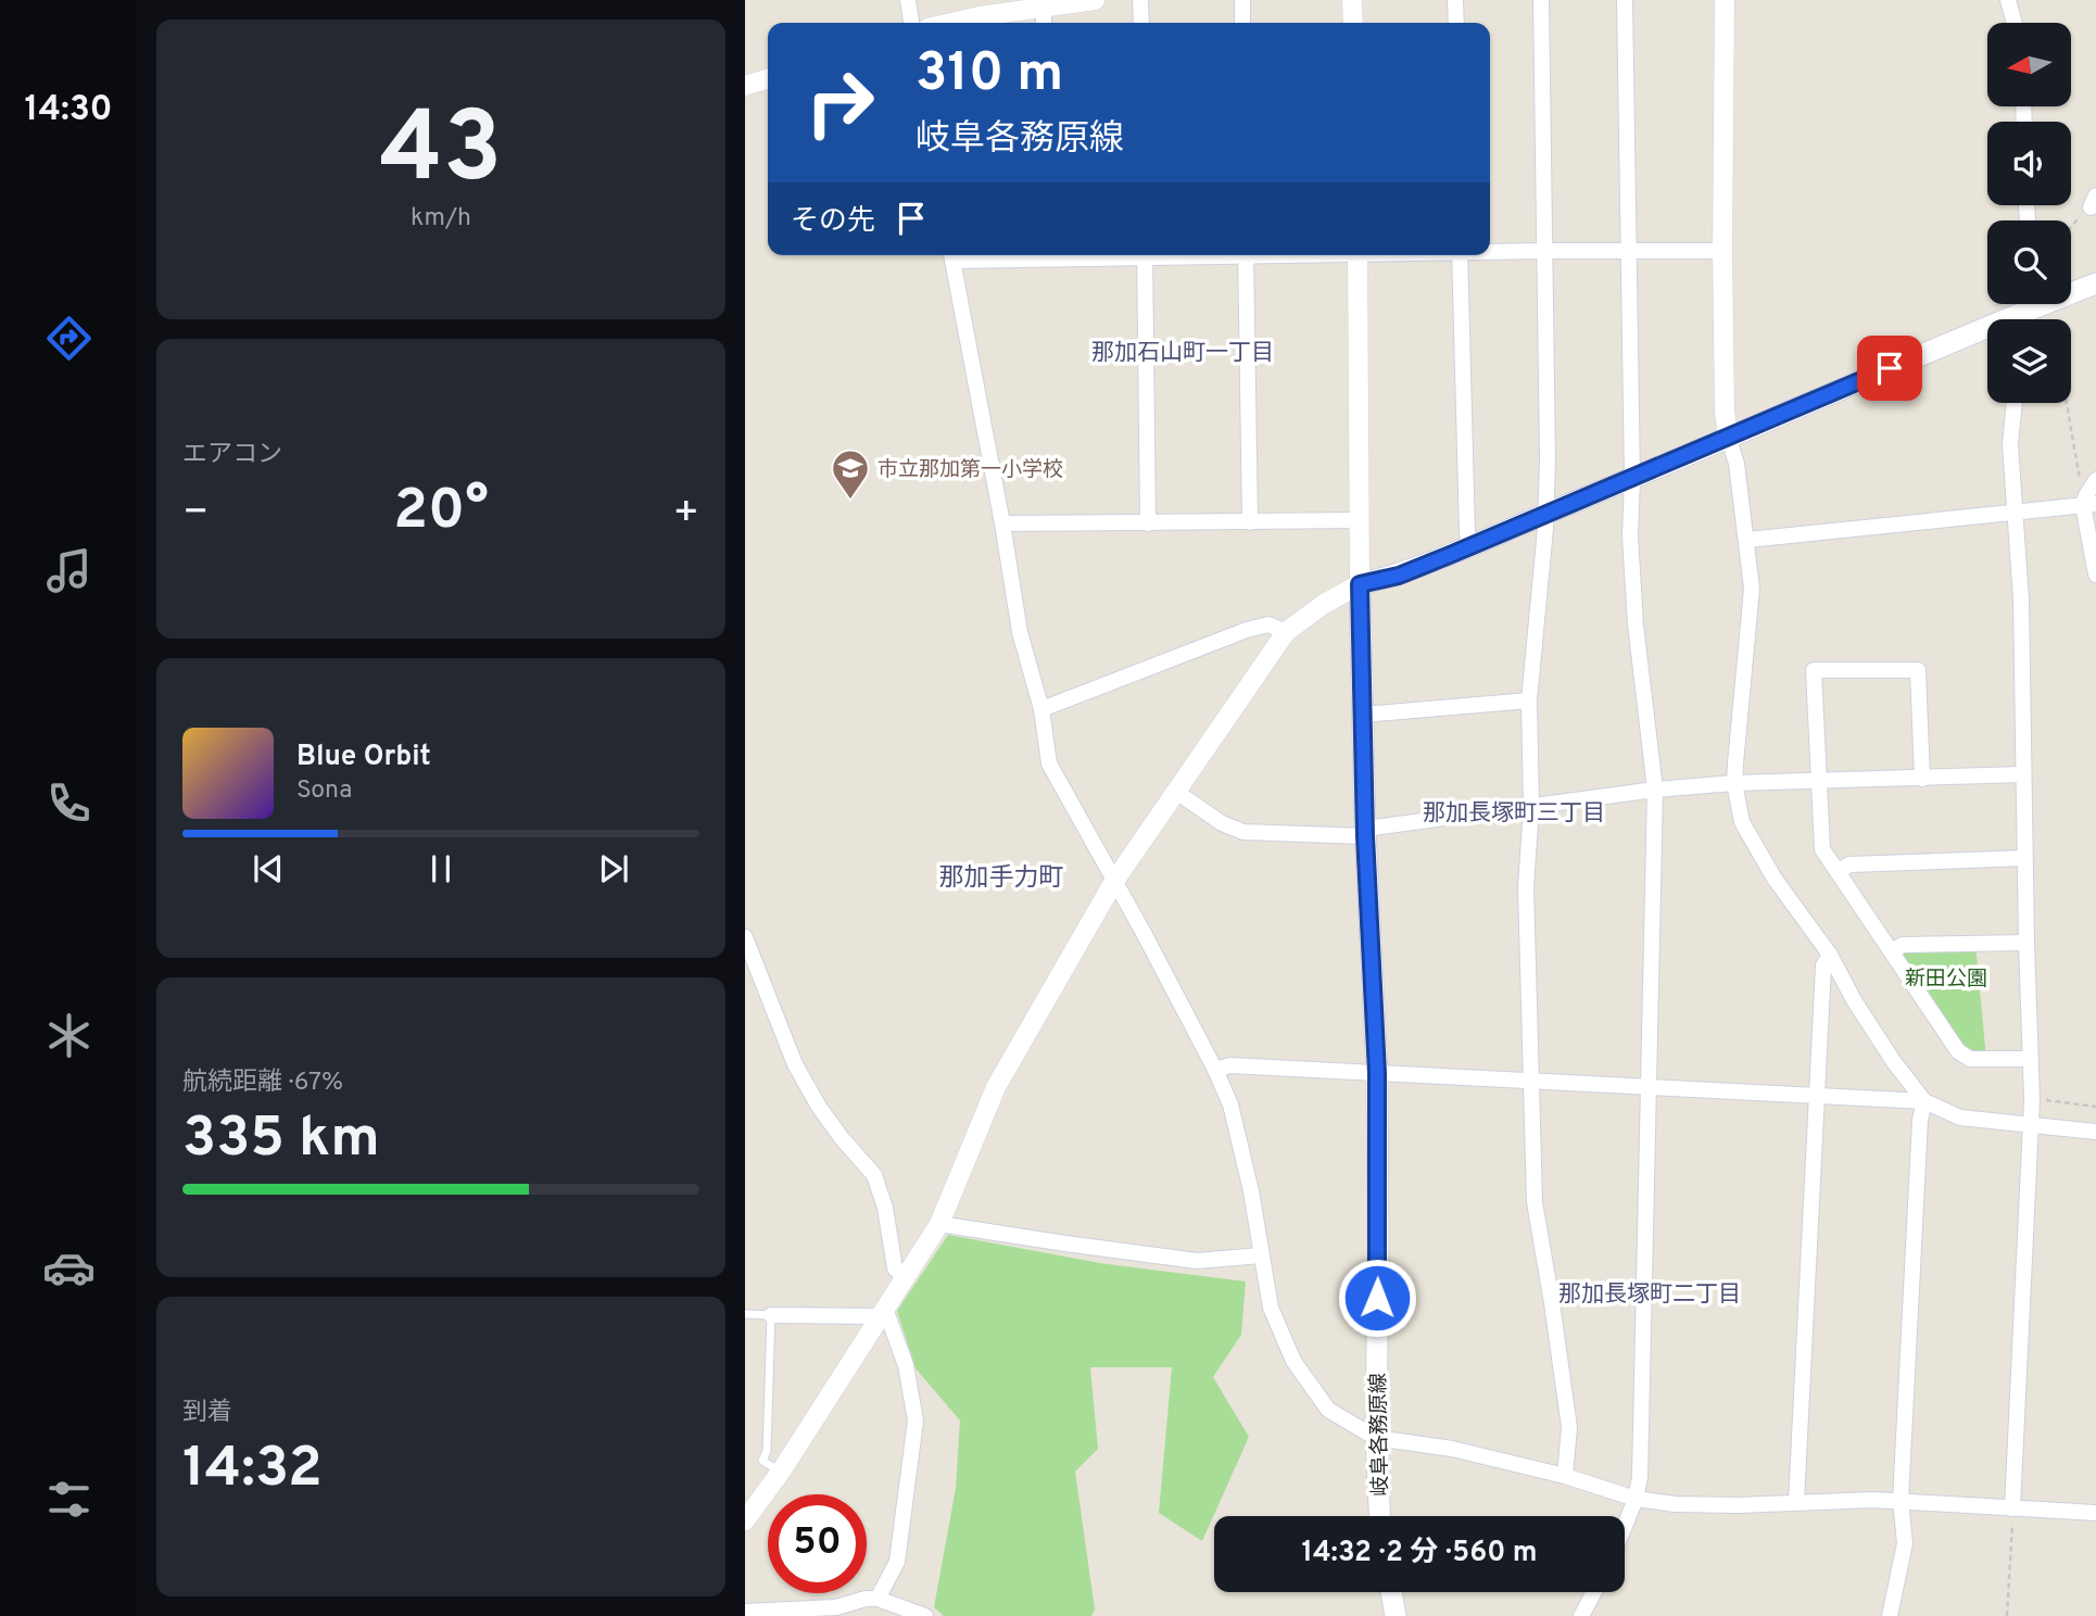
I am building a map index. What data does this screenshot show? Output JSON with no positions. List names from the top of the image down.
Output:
{
  "streets": {
    "main road": ["岐阜各務原線"]
  },
  "districts": [
    "那加石山町一丁目",
    "那加長塚町三丁目",
    "那加手力町",
    "那加長塚町二丁目"
  ],
  "parks": ["新田公園"],
  "places": {
    "school or university": ["市立那加第一小学校"]
  },
  "north": "left",
  "page": {
    "tabs": "14:30",
    "tile": [
      ["43", "km/h"],
      "エアコン",
      ["航続距離 · 67%", "335 km"],
      ["到着", "14:32"]
    ],
    "turn": ["310 m", "岐阜各務原線"],
    "then": "その先",
    "heat": ["−", "20°", "+"],
    "song": ["Blue Orbit", "Sona"],
    "limit": "50",
    "trip": "14:32 · 2 分 · 560 m"
  }
}
